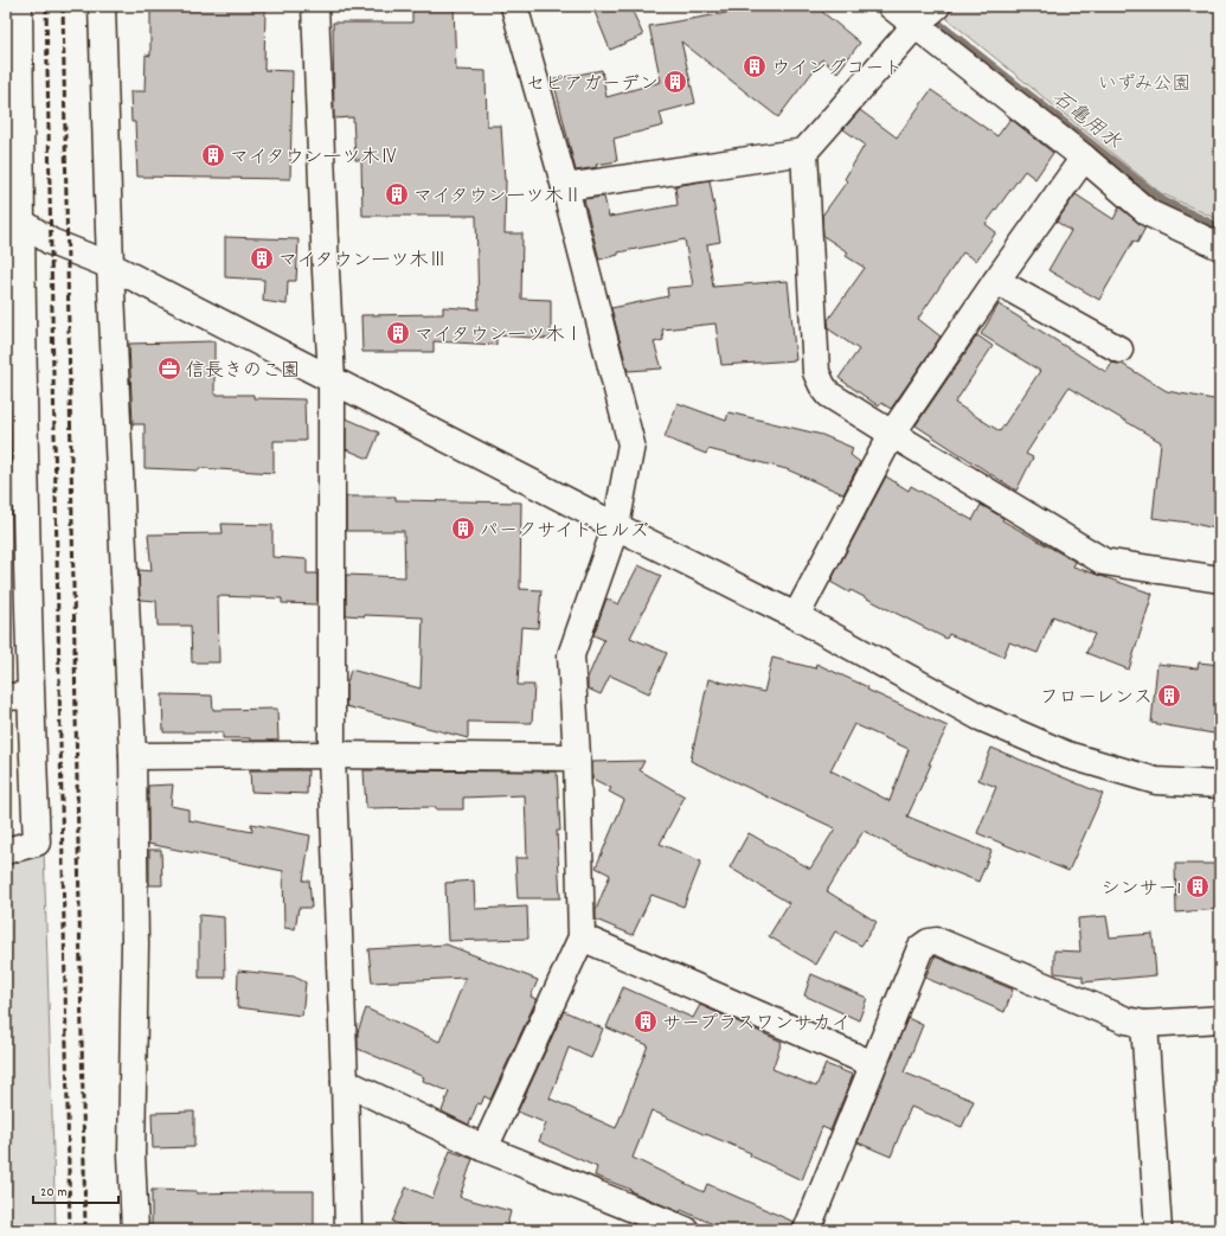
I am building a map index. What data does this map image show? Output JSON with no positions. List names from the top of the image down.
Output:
{
  "water": ["石亀用水"],
  "parks": ["いずみ公園"],
  "places": {
    "building": [
      "ウイングコート",
      "セピアガーデン",
      "マイタウン一ツ木Ⅳ",
      "マイタウン一ツ木Ⅱ",
      "マイタウン一ツ木Ⅲ",
      "マイタウン一ツ木Ⅰ",
      "パークサイドヒルズ",
      "フローレンス",
      "シンサー1",
      "サープラスワンサカイ"
    ],
    "office": ["信長きのこ園"]
  },
  "scale_bar": "20 m"
}
